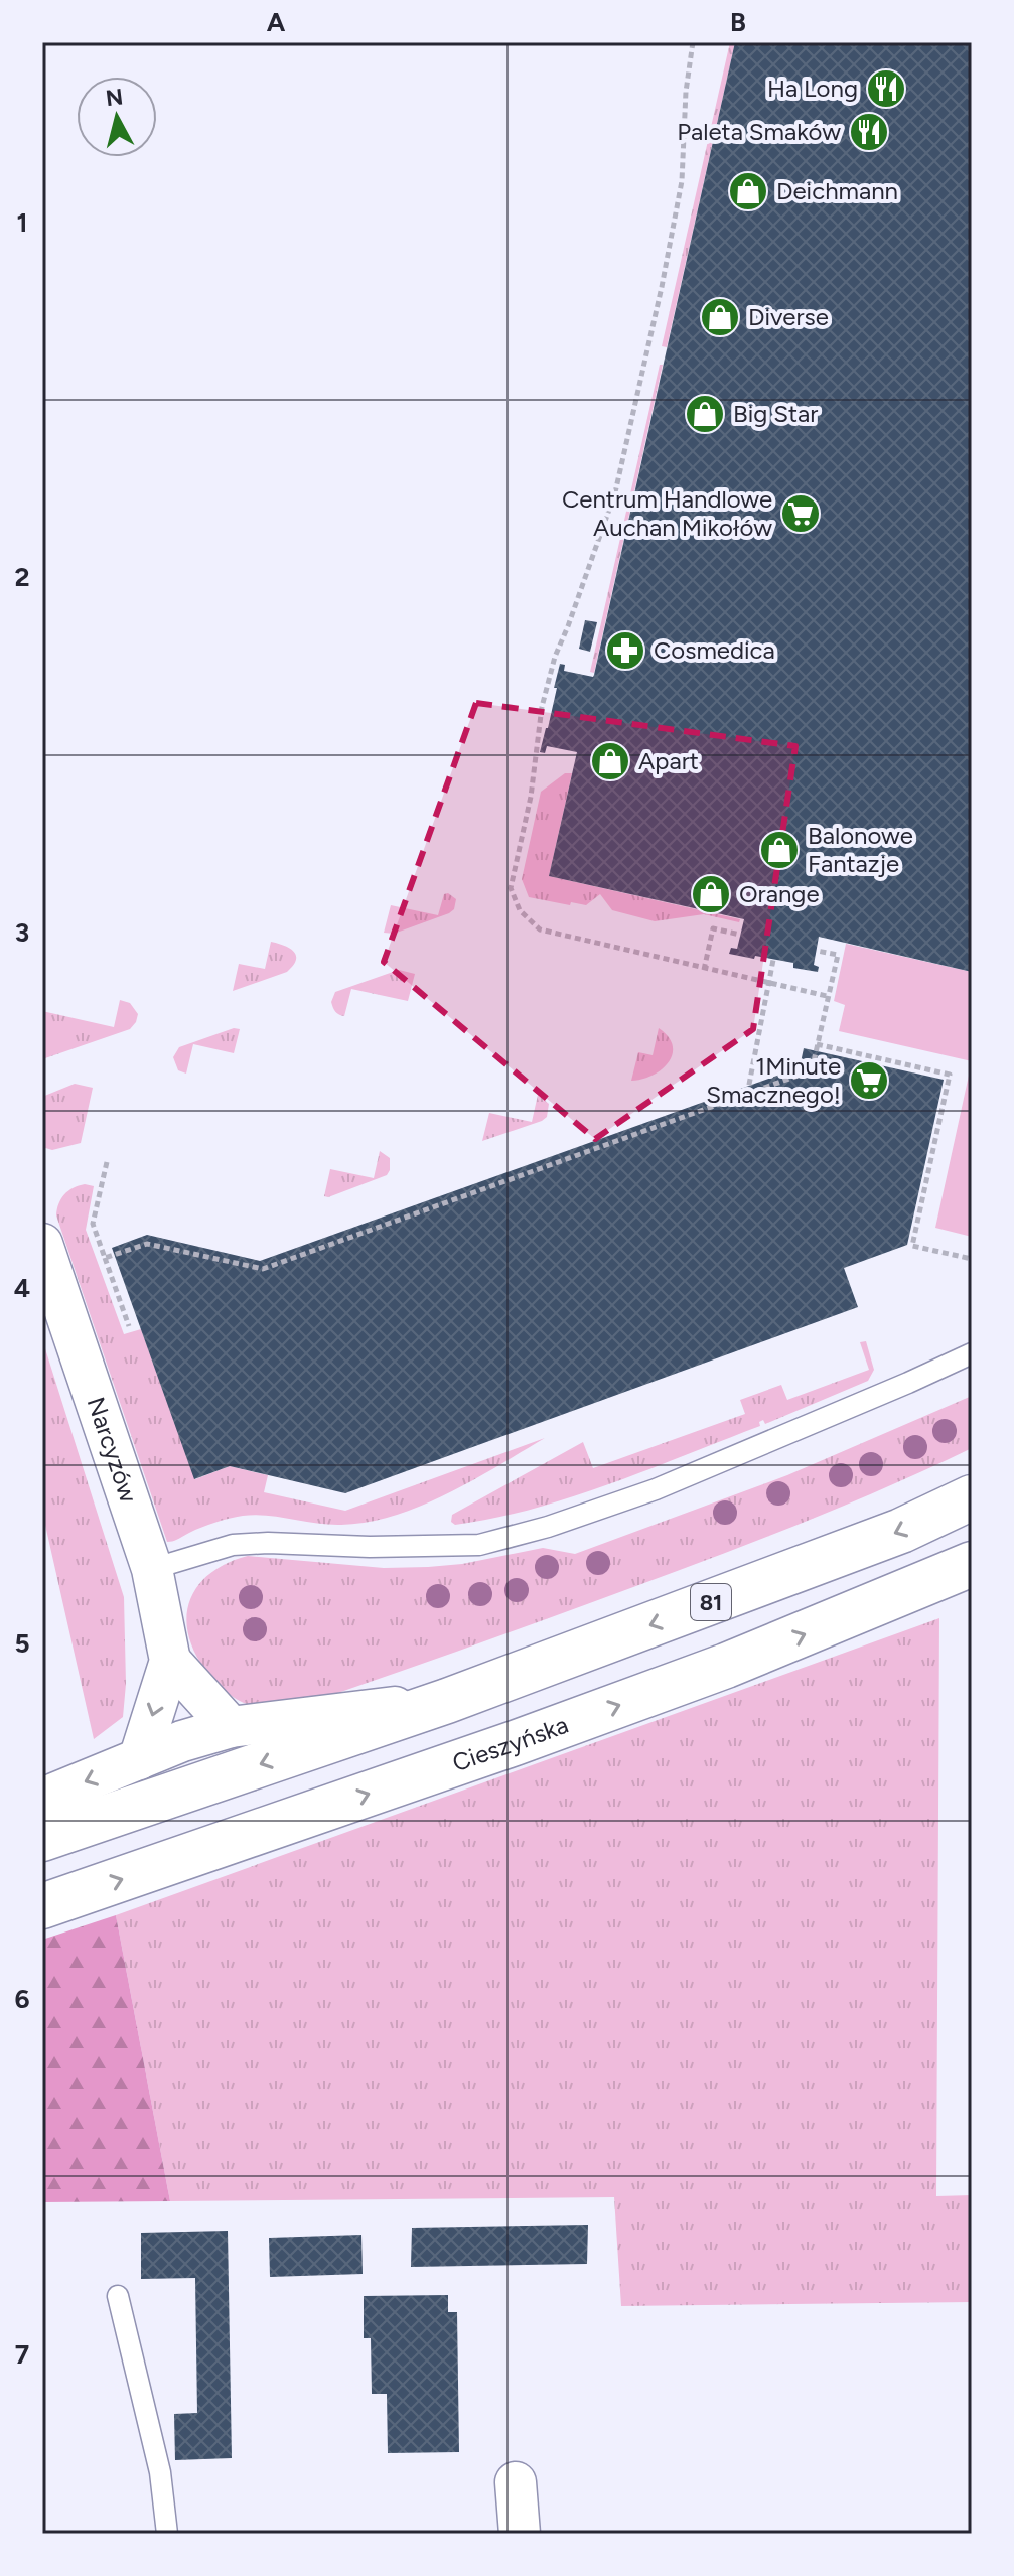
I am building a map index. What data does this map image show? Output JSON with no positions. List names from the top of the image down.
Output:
{
  "streets": {
    "main road": ["81", "Cieszyńska"],
    "street": ["Narcyzów"]
  },
  "places": {
    "restaurant": ["Ha Long", "Paleta Smaków"],
    "shop": [
      "Deichmann",
      "Diverse",
      "Big Star",
      "Apart",
      "Balonowe Fantazje",
      "Orange"
    ],
    "supermarket": ["Centrum Handlowe Auchan Mikołów", "1Minute Smacznego!"],
    "pharmacy": ["Cosmedica"]
  },
  "north": "top",
  "grid": {
    "columns": ["A", "B"],
    "rows": [
      "1",
      "2",
      "3",
      "4",
      "5",
      "6",
      "7"
    ]
  }
}
